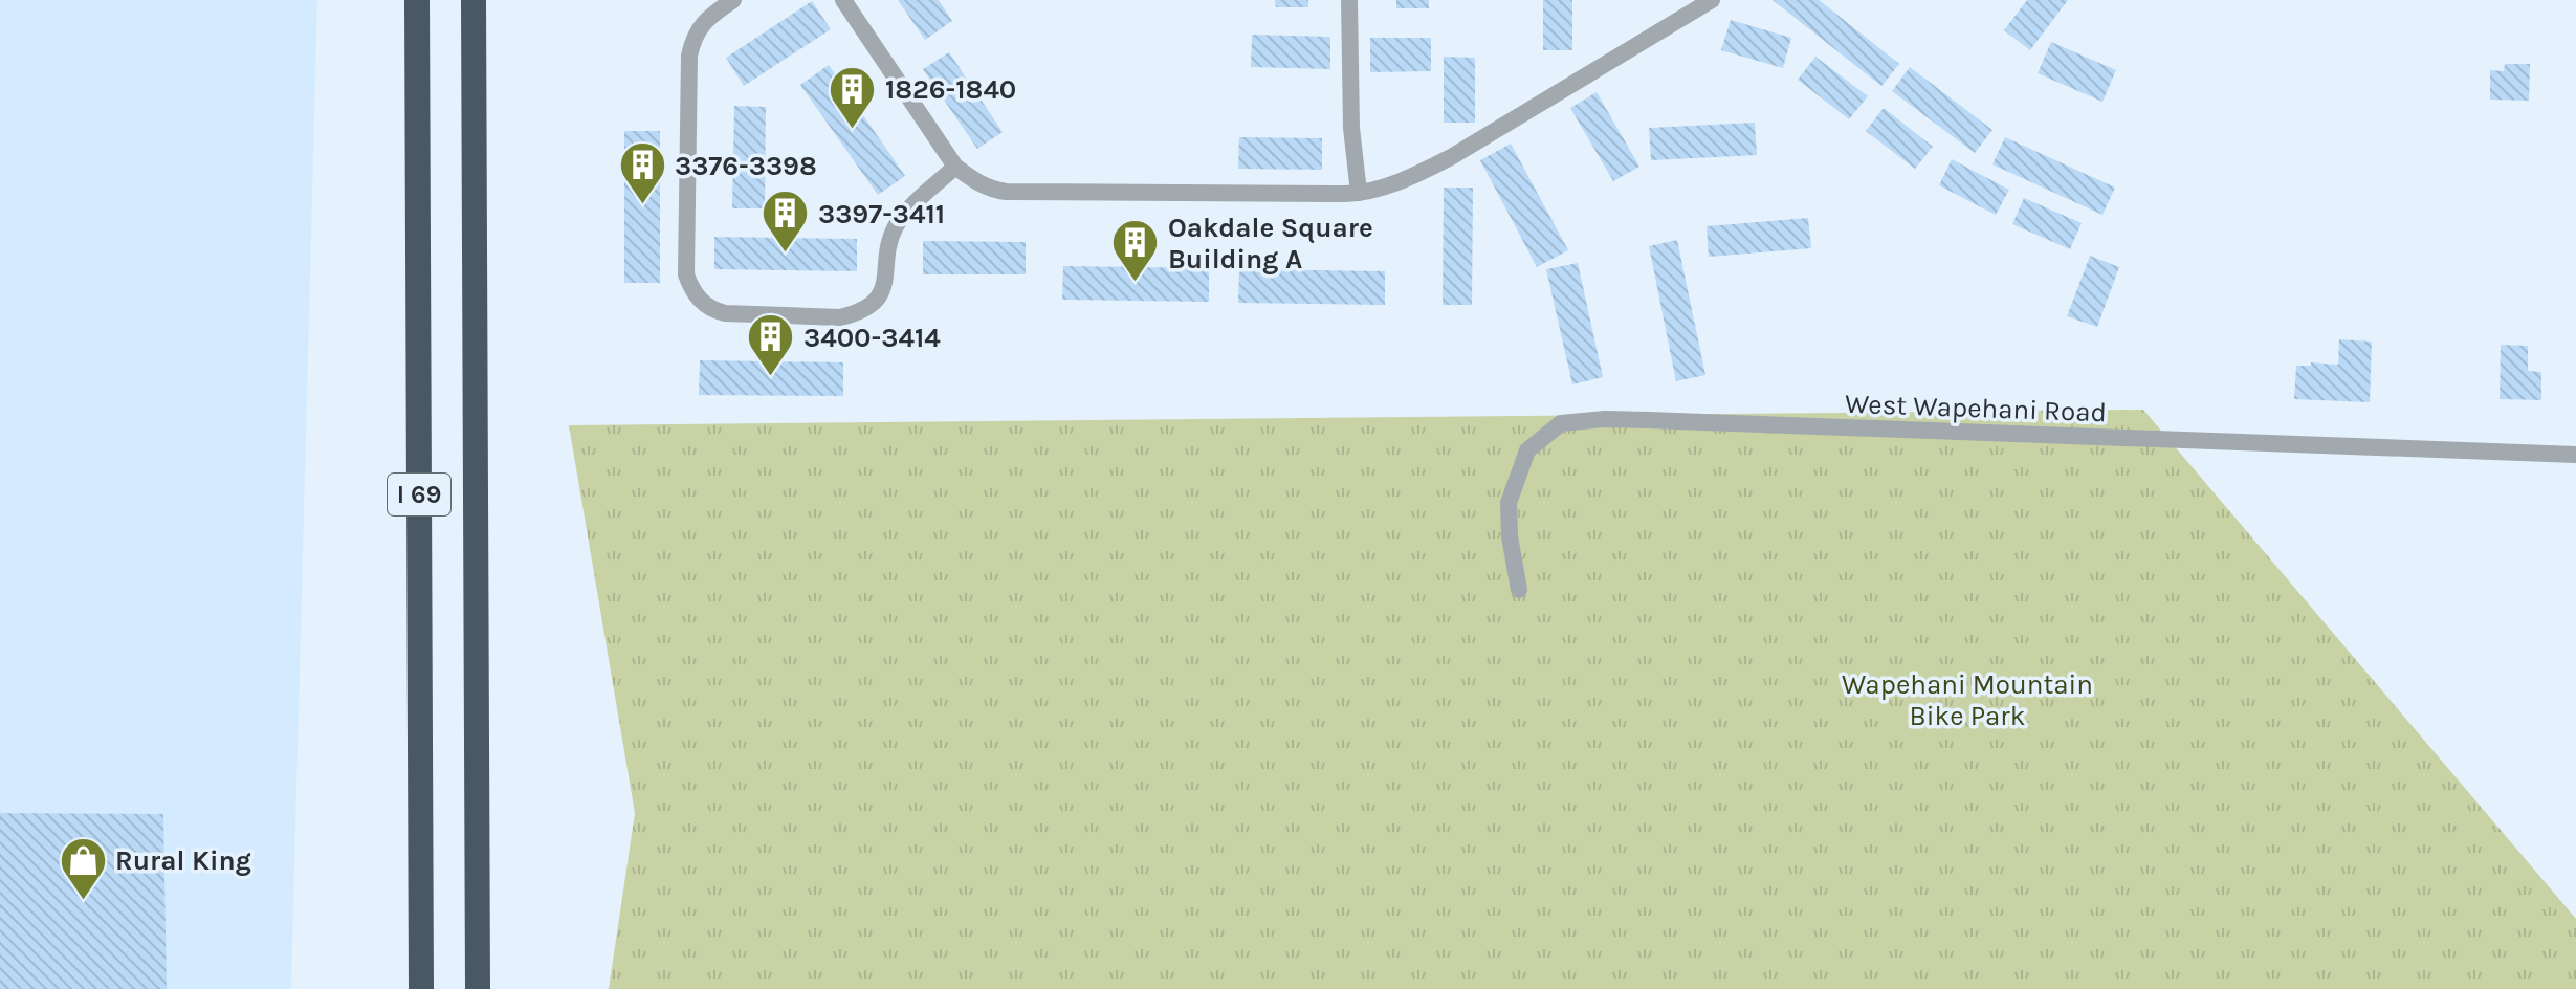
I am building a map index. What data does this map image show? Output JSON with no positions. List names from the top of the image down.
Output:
{
  "streets": {
    "highway": ["I 69"],
    "street": ["West Wapehani Road"]
  },
  "parks": ["Wapehani Mountain Bike Park"],
  "places": {
    "building": [
      "1826-1840",
      "3376-3398",
      "3397-3411",
      "Oakdale Square Building A",
      "3400-3414"
    ],
    "shop": ["Rural King"]
  }
}
